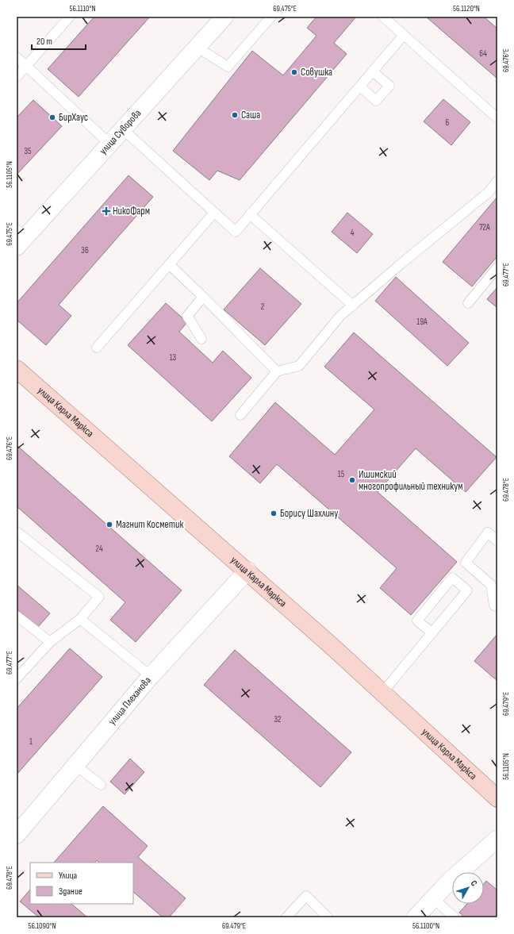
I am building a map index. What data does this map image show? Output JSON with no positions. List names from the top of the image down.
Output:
{
  "streets": {
    "main road": ["улица Карла Маркса"],
    "street": ["улица Суворова", "улица Плеханова"]
  },
  "crossings": [
    ["улица Карла Маркса", "улица Плеханова"]
  ],
  "places": {
    "other": [
      "Совушка",
      "Саша",
      "БирХаус",
      "Ишимский многопрофильный техникум",
      "Борису Шахлину",
      "Магнит Косметик"
    ],
    "health": ["НикоФарм"]
  },
  "house_numbers": [
    "64",
    "6",
    "35",
    "72А",
    "4",
    "36",
    "2",
    "19А",
    "13",
    "15",
    "24",
    "32",
    "1"
  ],
  "legend": ["Улица", "Здание"],
  "scale_bar": "20 m",
  "north": "top right",
  "coordinates": [
    "56.1110°N",
    "69.475°E",
    "56.1120°N",
    "69.476°E",
    "56.1105°N",
    "69.477°E",
    "69.478°E",
    "69.479°E",
    "56.1090°N",
    "56.1100°N"
  ]
}
